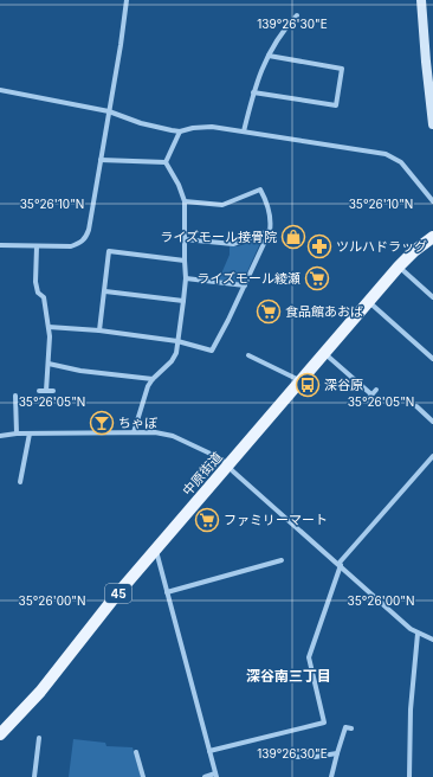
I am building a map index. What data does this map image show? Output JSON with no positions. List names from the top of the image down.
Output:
{
  "streets": {
    "main road": ["中原街道", "45"]
  },
  "districts": ["深谷南三丁目"],
  "places": {
    "shop": ["ライズモール接骨院"],
    "pharmacy": ["ツルハドラッグ"],
    "supermarket": ["ライズモール綾瀬", "食品館あおば", "ファミリーマート"],
    "bus stop": ["深谷原"],
    "bar": ["ちゃぼ"]
  },
  "coordinates": [
    "139°26'30\"E",
    "35°26'10\"N",
    "35°26'05\"N",
    "35°26'00\"N"
  ]
}
